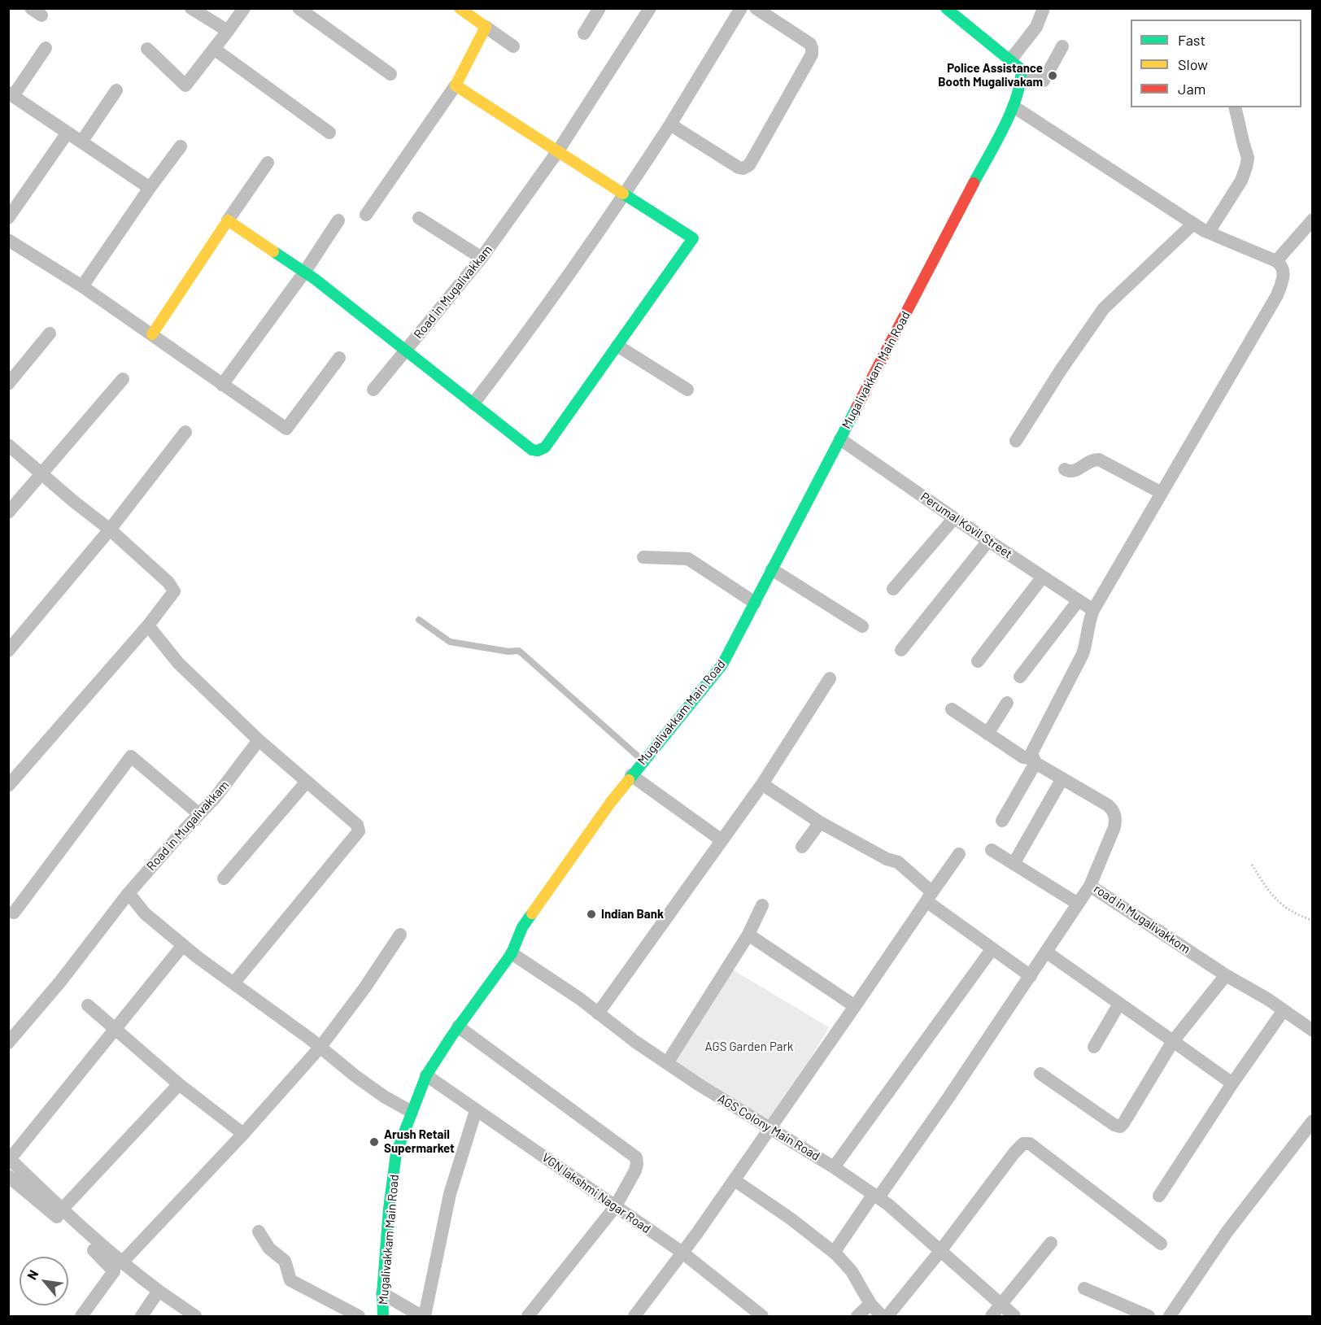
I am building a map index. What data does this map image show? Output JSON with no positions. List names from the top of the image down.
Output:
{
  "streets": {
    "street": [
      "Road in Mugalivakkam",
      "Mugalivakkam Main Road",
      "Perumal Kovil Street",
      "road in Mugalivakkom",
      "AGS Colony Main Road",
      "VGN lakshmi Nagar Road"
    ]
  },
  "crossings": [
    ["Mugalivakkam Main Road", "Perumal Kovil Street"],
    ["Mugalivakkam Main Road", "AGS Colony Main Road"],
    ["Mugalivakkam Main Road", "VGN lakshmi Nagar Road"]
  ],
  "parks": ["AGS Garden Park"],
  "places": ["Police Assistance Booth Mugalivakam", "Indian Bank", "Arush Retail Supermarket"],
  "legend": ["Fast", "Slow", "Jam"],
  "north": "top left"
}
